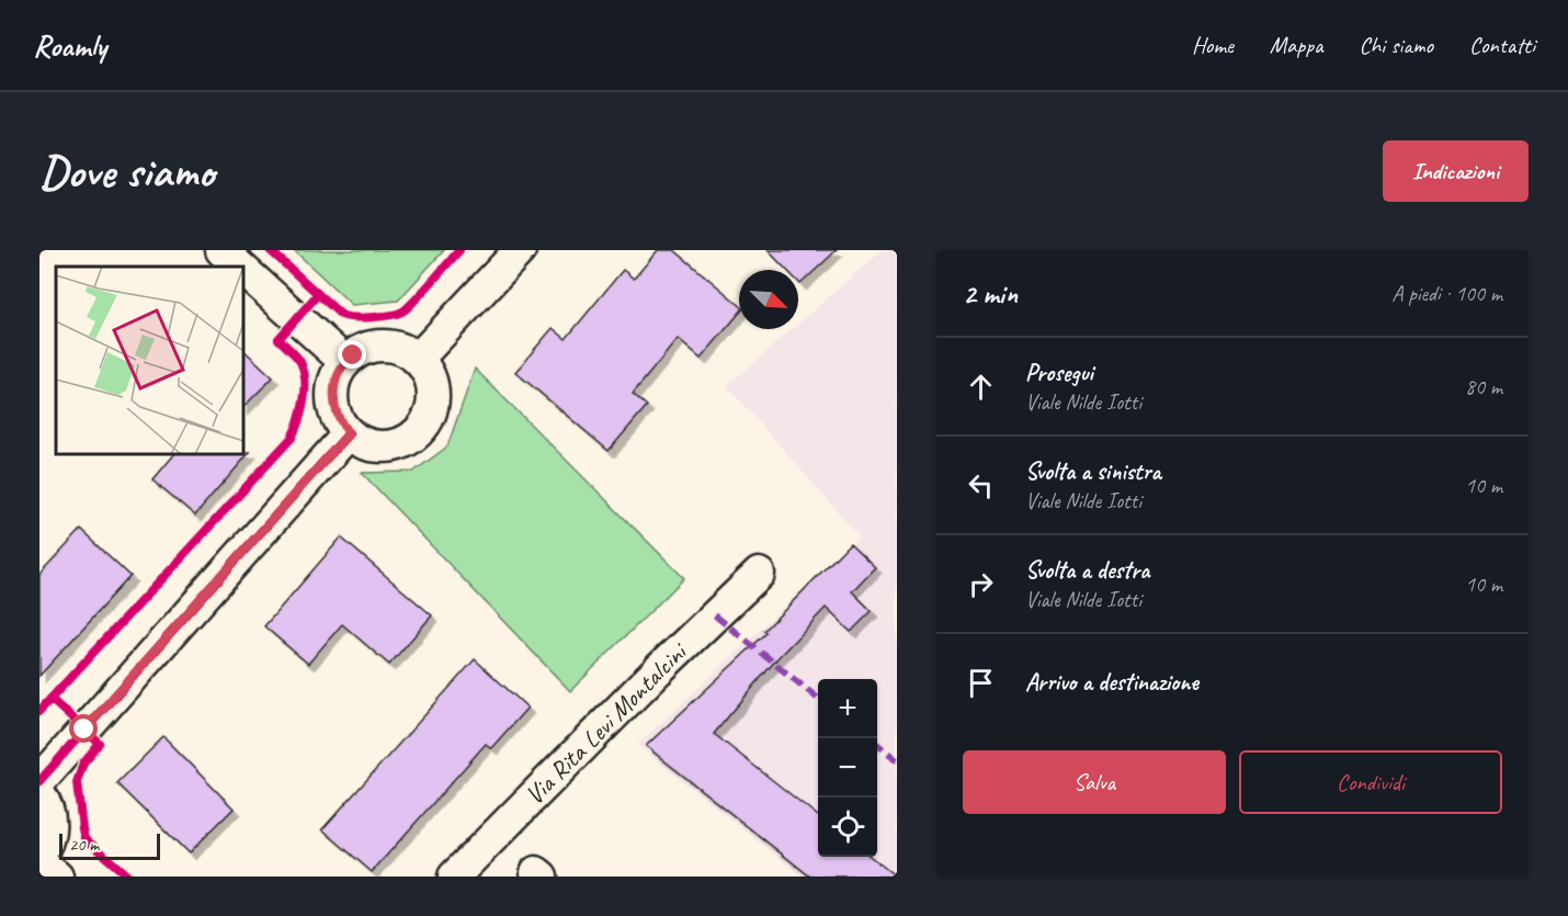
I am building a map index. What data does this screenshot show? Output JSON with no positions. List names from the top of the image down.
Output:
{
  "streets": {
    "street": ["Via Rita Levi Montalcini"]
  },
  "scale_bar": "20 m",
  "north": "bottom right",
  "page": {
    "header": "Roamly",
    "nav": [
      "Home",
      "Mappa",
      "Chi siamo",
      "Contatti"
    ],
    "buttons": [
      "Indicazioni",
      ["Salva", "Condividi"]
    ],
    "title": "Dove siamo",
    "heading": ["2 min", "A piedi · 100 m"],
    "list": [
      ["Prosegui", "Viale Nilde Iotti", "80 m"],
      ["Svolta a sinistra", "Viale Nilde Iotti", "10 m"],
      ["Svolta a destra", "Viale Nilde Iotti", "10 m"],
      "Arrivo a destinazione"
    ],
    "map_buttons": ["+", "−"],
    "scale": "20 m"
  }
}
